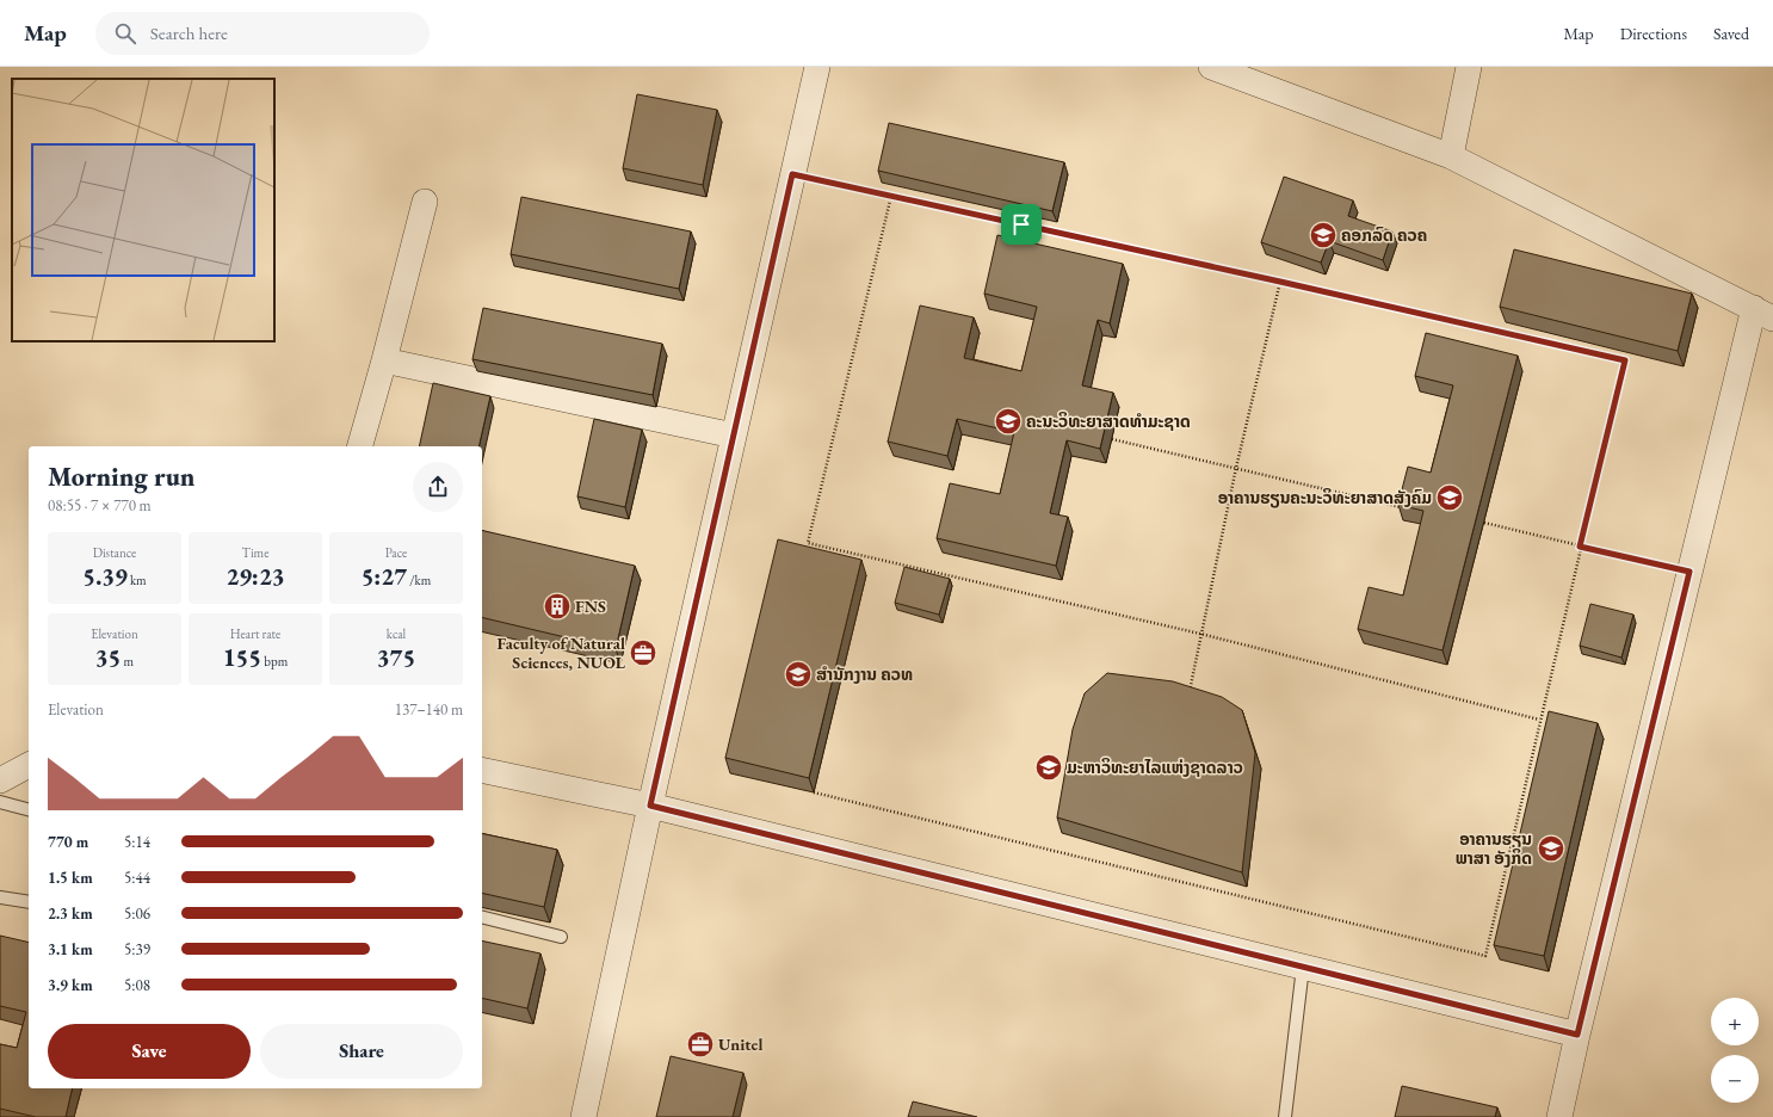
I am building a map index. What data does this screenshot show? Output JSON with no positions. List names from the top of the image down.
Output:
{
  "places": {
    "school or university": [
      "ຄອກລົດ ຄວຄ",
      "ຄະນະວິທະຍາສາດທຳມະຊາດ",
      "ອາຄານຮຽນຄະນະວິທະຍາສາດສັງຄົມ",
      "ສຳນັກງານ ຄວທ",
      "ມະຫາວິທະຍາໄລແຫ່ງຊາດລາວ",
      "ອາຄານຮຽນ ພາສາ ອັງກິດ"
    ],
    "building": ["FNS"],
    "office": ["Faculty of Natural Sciences, NUOL", "Unitel"]
  },
  "page": {
    "header": "Map",
    "search": "Search here",
    "nav": ["Map", "Directions", "Saved"],
    "heading": ["Morning run", "08:55 · 7 × 770 m"],
    "stats": [
      ["Distance", "5.39 km"],
      ["Time", "29:23"],
      ["Pace", "5:27 /km"],
      ["Elevation", "35 m"],
      ["Heart rate", "155 bpm"],
      ["kcal", "375"]
    ],
    "chart": ["Elevation", "137–140 m"],
    "list": [
      {
        "name": "770 m",
        "note": "5:14"
      },
      {
        "name": "1.5 km",
        "note": "5:44"
      },
      {
        "name": "2.3 km",
        "note": "5:06"
      },
      {
        "name": "3.1 km",
        "note": "5:39"
      },
      {
        "name": "3.9 km",
        "note": "5:08"
      }
    ],
    "map_buttons": ["+", "−"],
    "buttons": ["Save", "Share"]
  }
}
